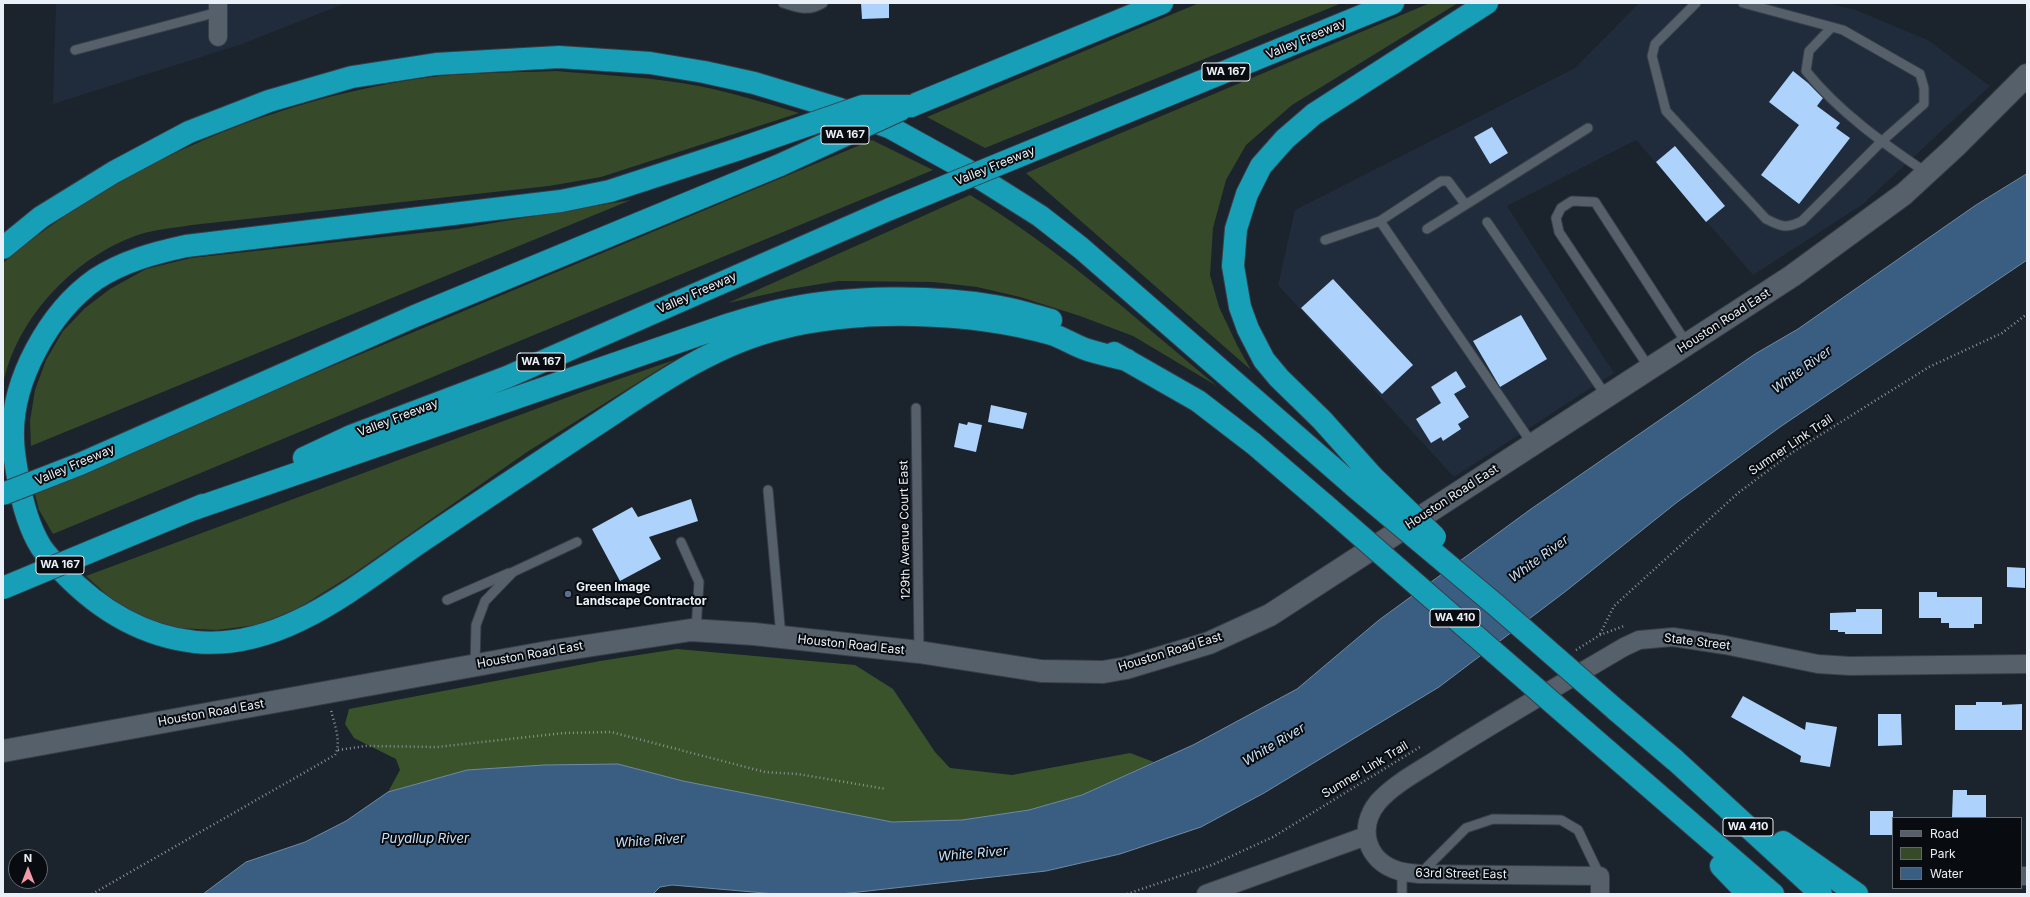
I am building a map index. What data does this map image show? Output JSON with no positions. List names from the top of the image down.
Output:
{
  "streets": {
    "highway": ["Valley Freeway", "WA 167", "WA 410"],
    "street": ["Houston Road East", "State Street", "63rd Street East"],
    "lane": ["129th Avenue Court East"],
    "path": ["Sumner Link Trail"]
  },
  "crossings": [
    ["Houston Road East", "129th Avenue Court East"],
    ["State Street", "63rd Street East"]
  ],
  "water": ["White River", "Puyallup River"],
  "places": ["Green Image Landscape Contractor"],
  "legend": ["Road", "Park", "Water"],
  "north": "top"
}
